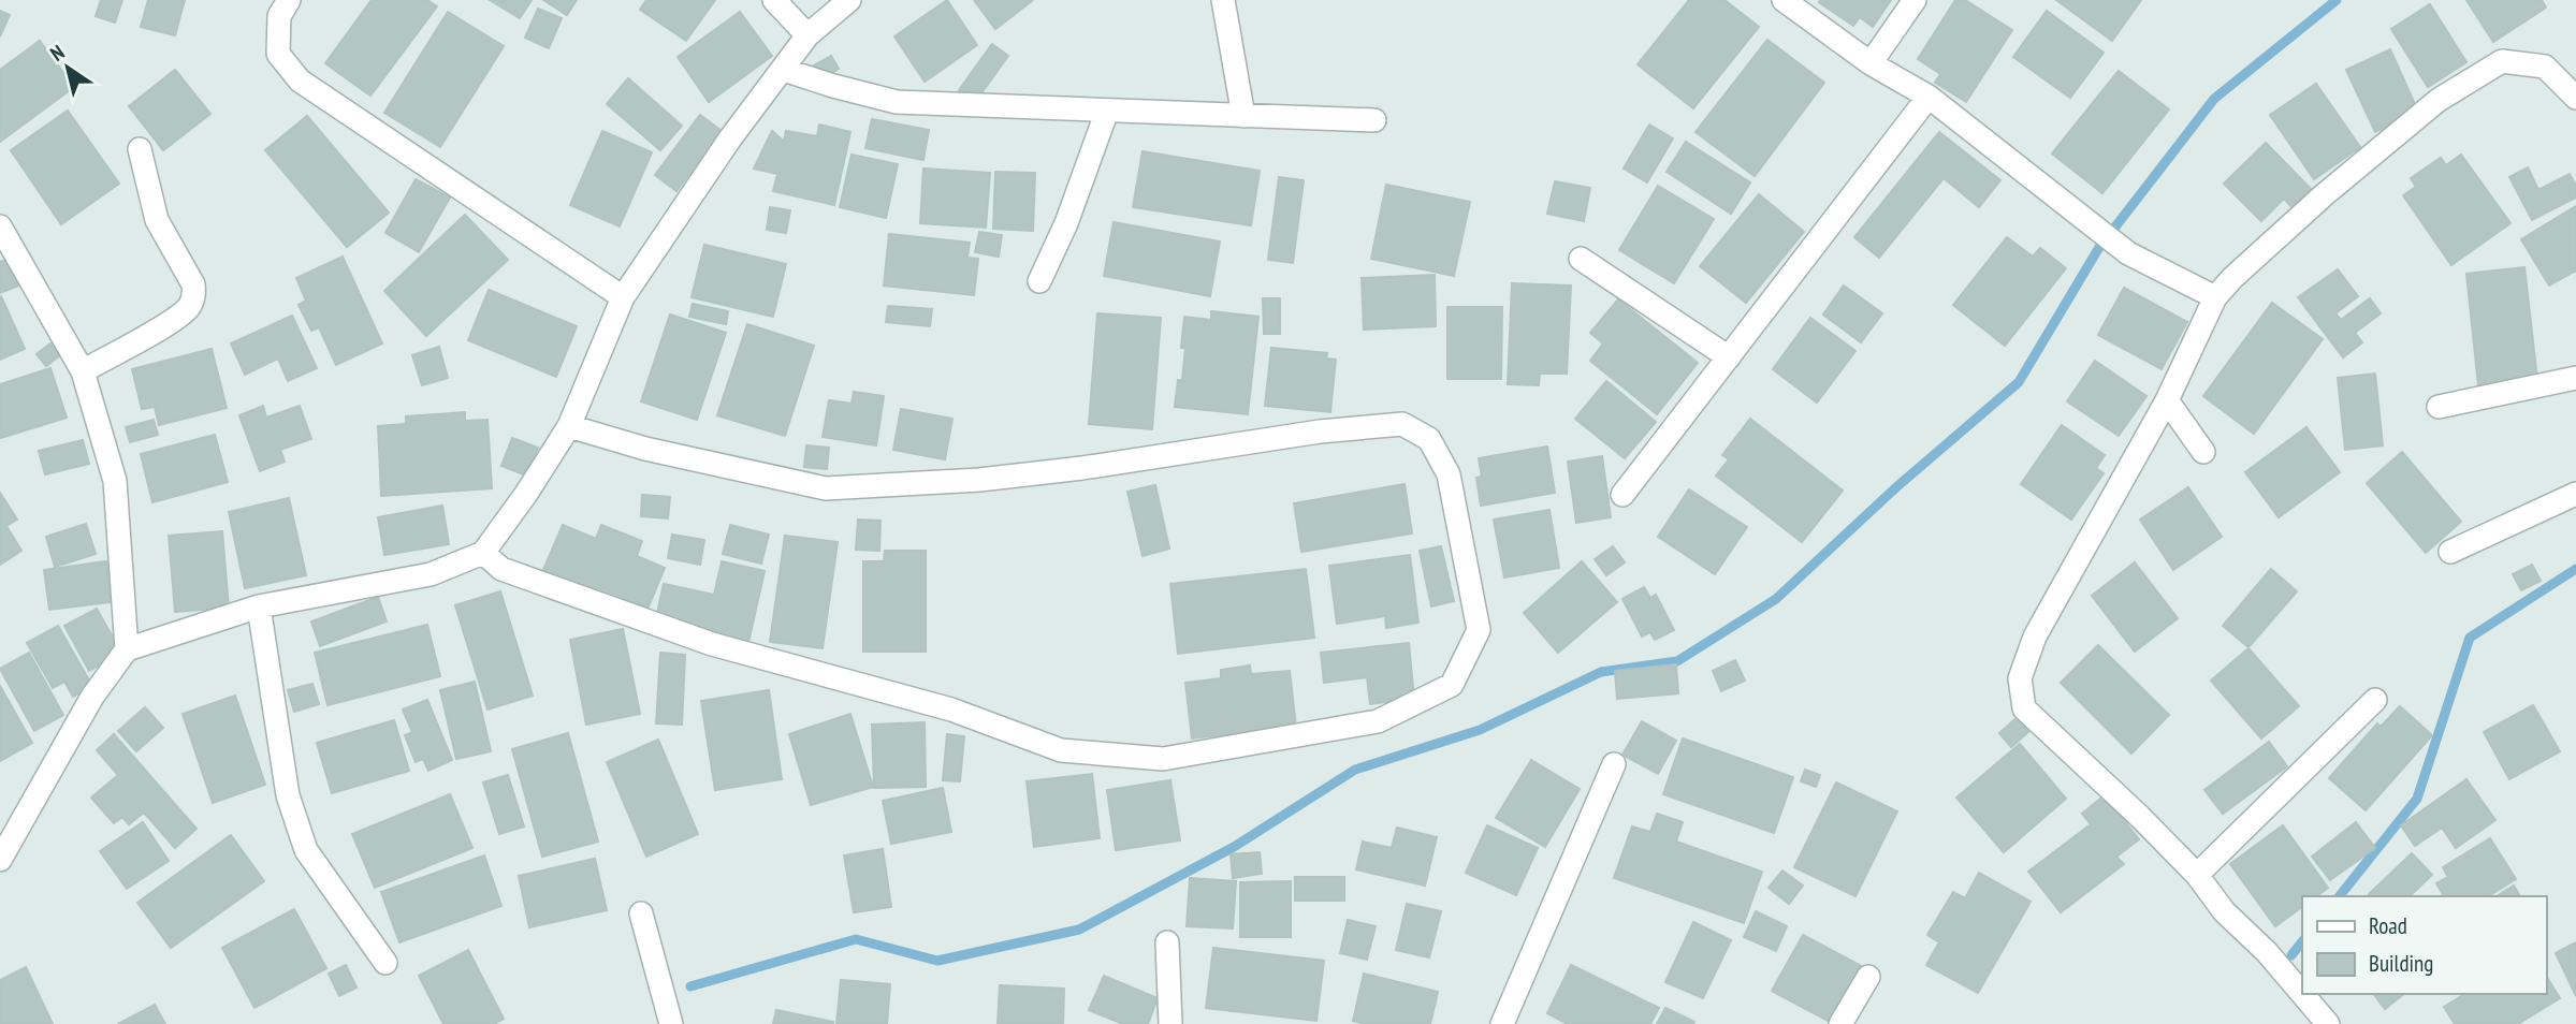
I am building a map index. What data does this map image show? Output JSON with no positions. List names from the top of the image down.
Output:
{
  "legend": ["Road", "Building"],
  "north": "top left"
}
